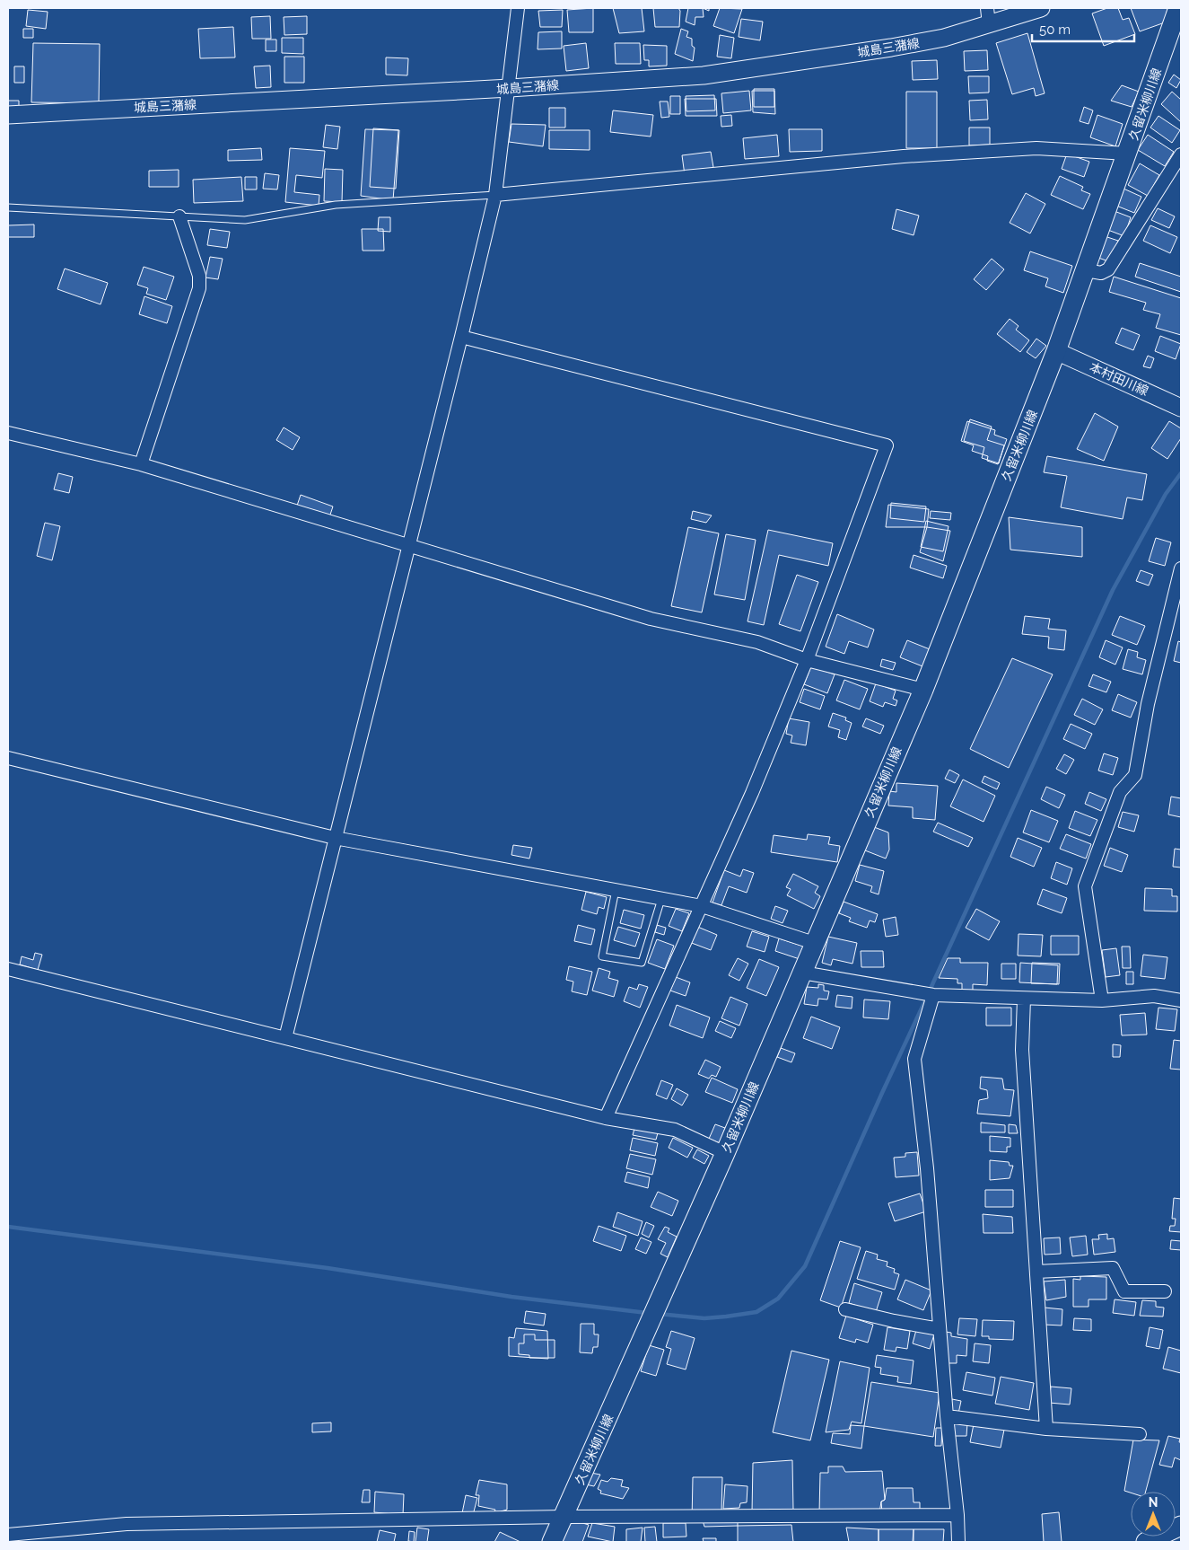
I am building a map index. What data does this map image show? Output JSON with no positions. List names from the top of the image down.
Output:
{
  "streets": {
    "main road": ["城島三潴線", "久留米柳川線", "本村田川線"]
  },
  "crossings": [
    ["久留米柳川線", "本村田川線"]
  ],
  "scale_bar": "50 m",
  "north": "top"
}
